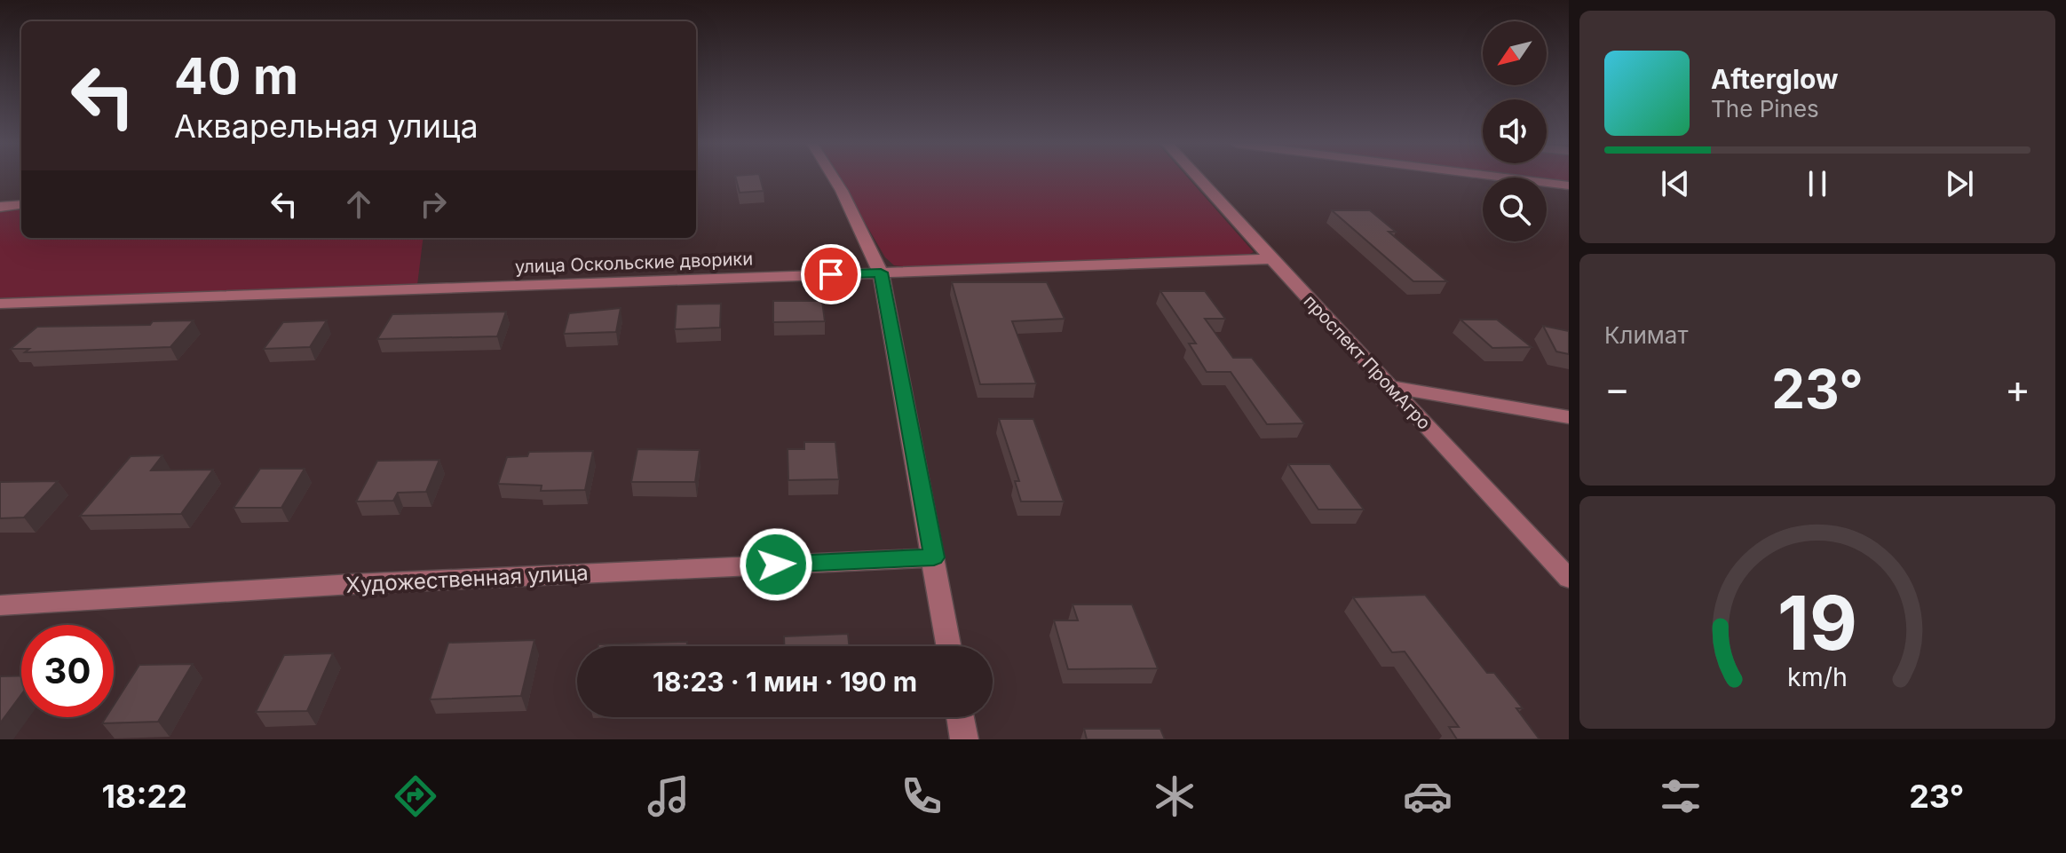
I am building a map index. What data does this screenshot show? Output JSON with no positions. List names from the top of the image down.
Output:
{
  "streets": {
    "street": ["улица Оскольские дворики", "проспект ПромАгро", "Художественная улица"]
  },
  "crossings": [
    ["улица Оскольские дворики", "проспект ПромАгро"]
  ],
  "north": "bottom left",
  "page": {
    "turn": ["40 m", "Акварельная улица"],
    "song": ["Afterglow", "The Pines"],
    "tile": "Климат",
    "heat": ["−", "23°", "+"],
    "limit": "30",
    "trip": "18:23 · 1 мин · 190 m",
    "tabs": ["18:22", "23°"],
    "gauge": ["19", "km/h"]
  }
}
